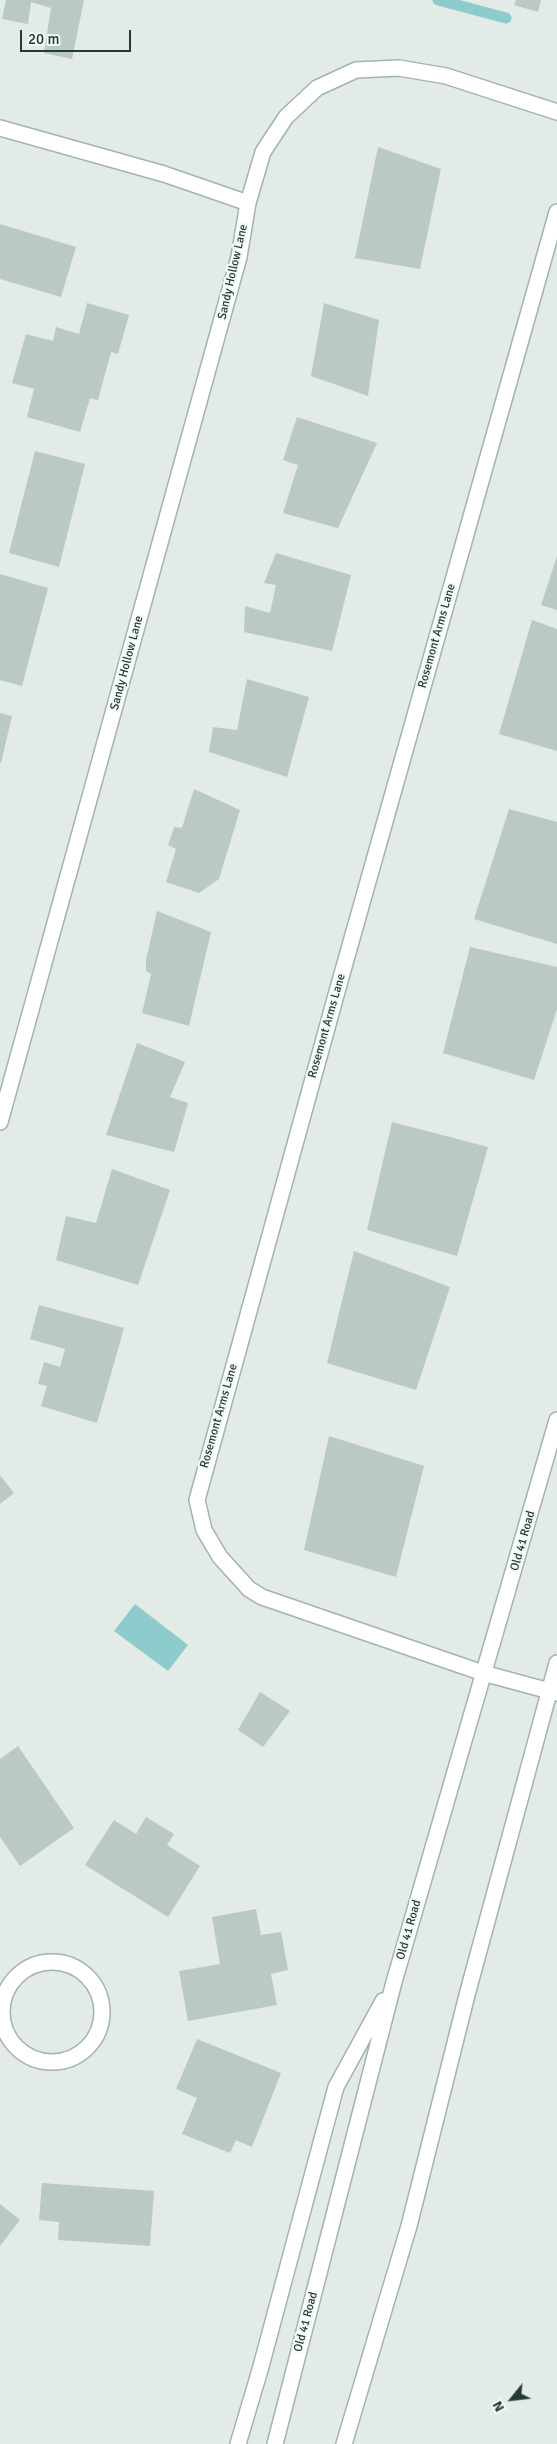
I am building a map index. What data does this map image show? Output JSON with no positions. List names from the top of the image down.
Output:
{
  "streets": {
    "street": ["Sandy Hollow Lane", "Rosemont Arms Lane", "Old 41 Road"]
  },
  "crossings": [
    ["Rosemont Arms Lane", "Old 41 Road"]
  ],
  "scale_bar": "20 m",
  "north": "bottom left"
}
